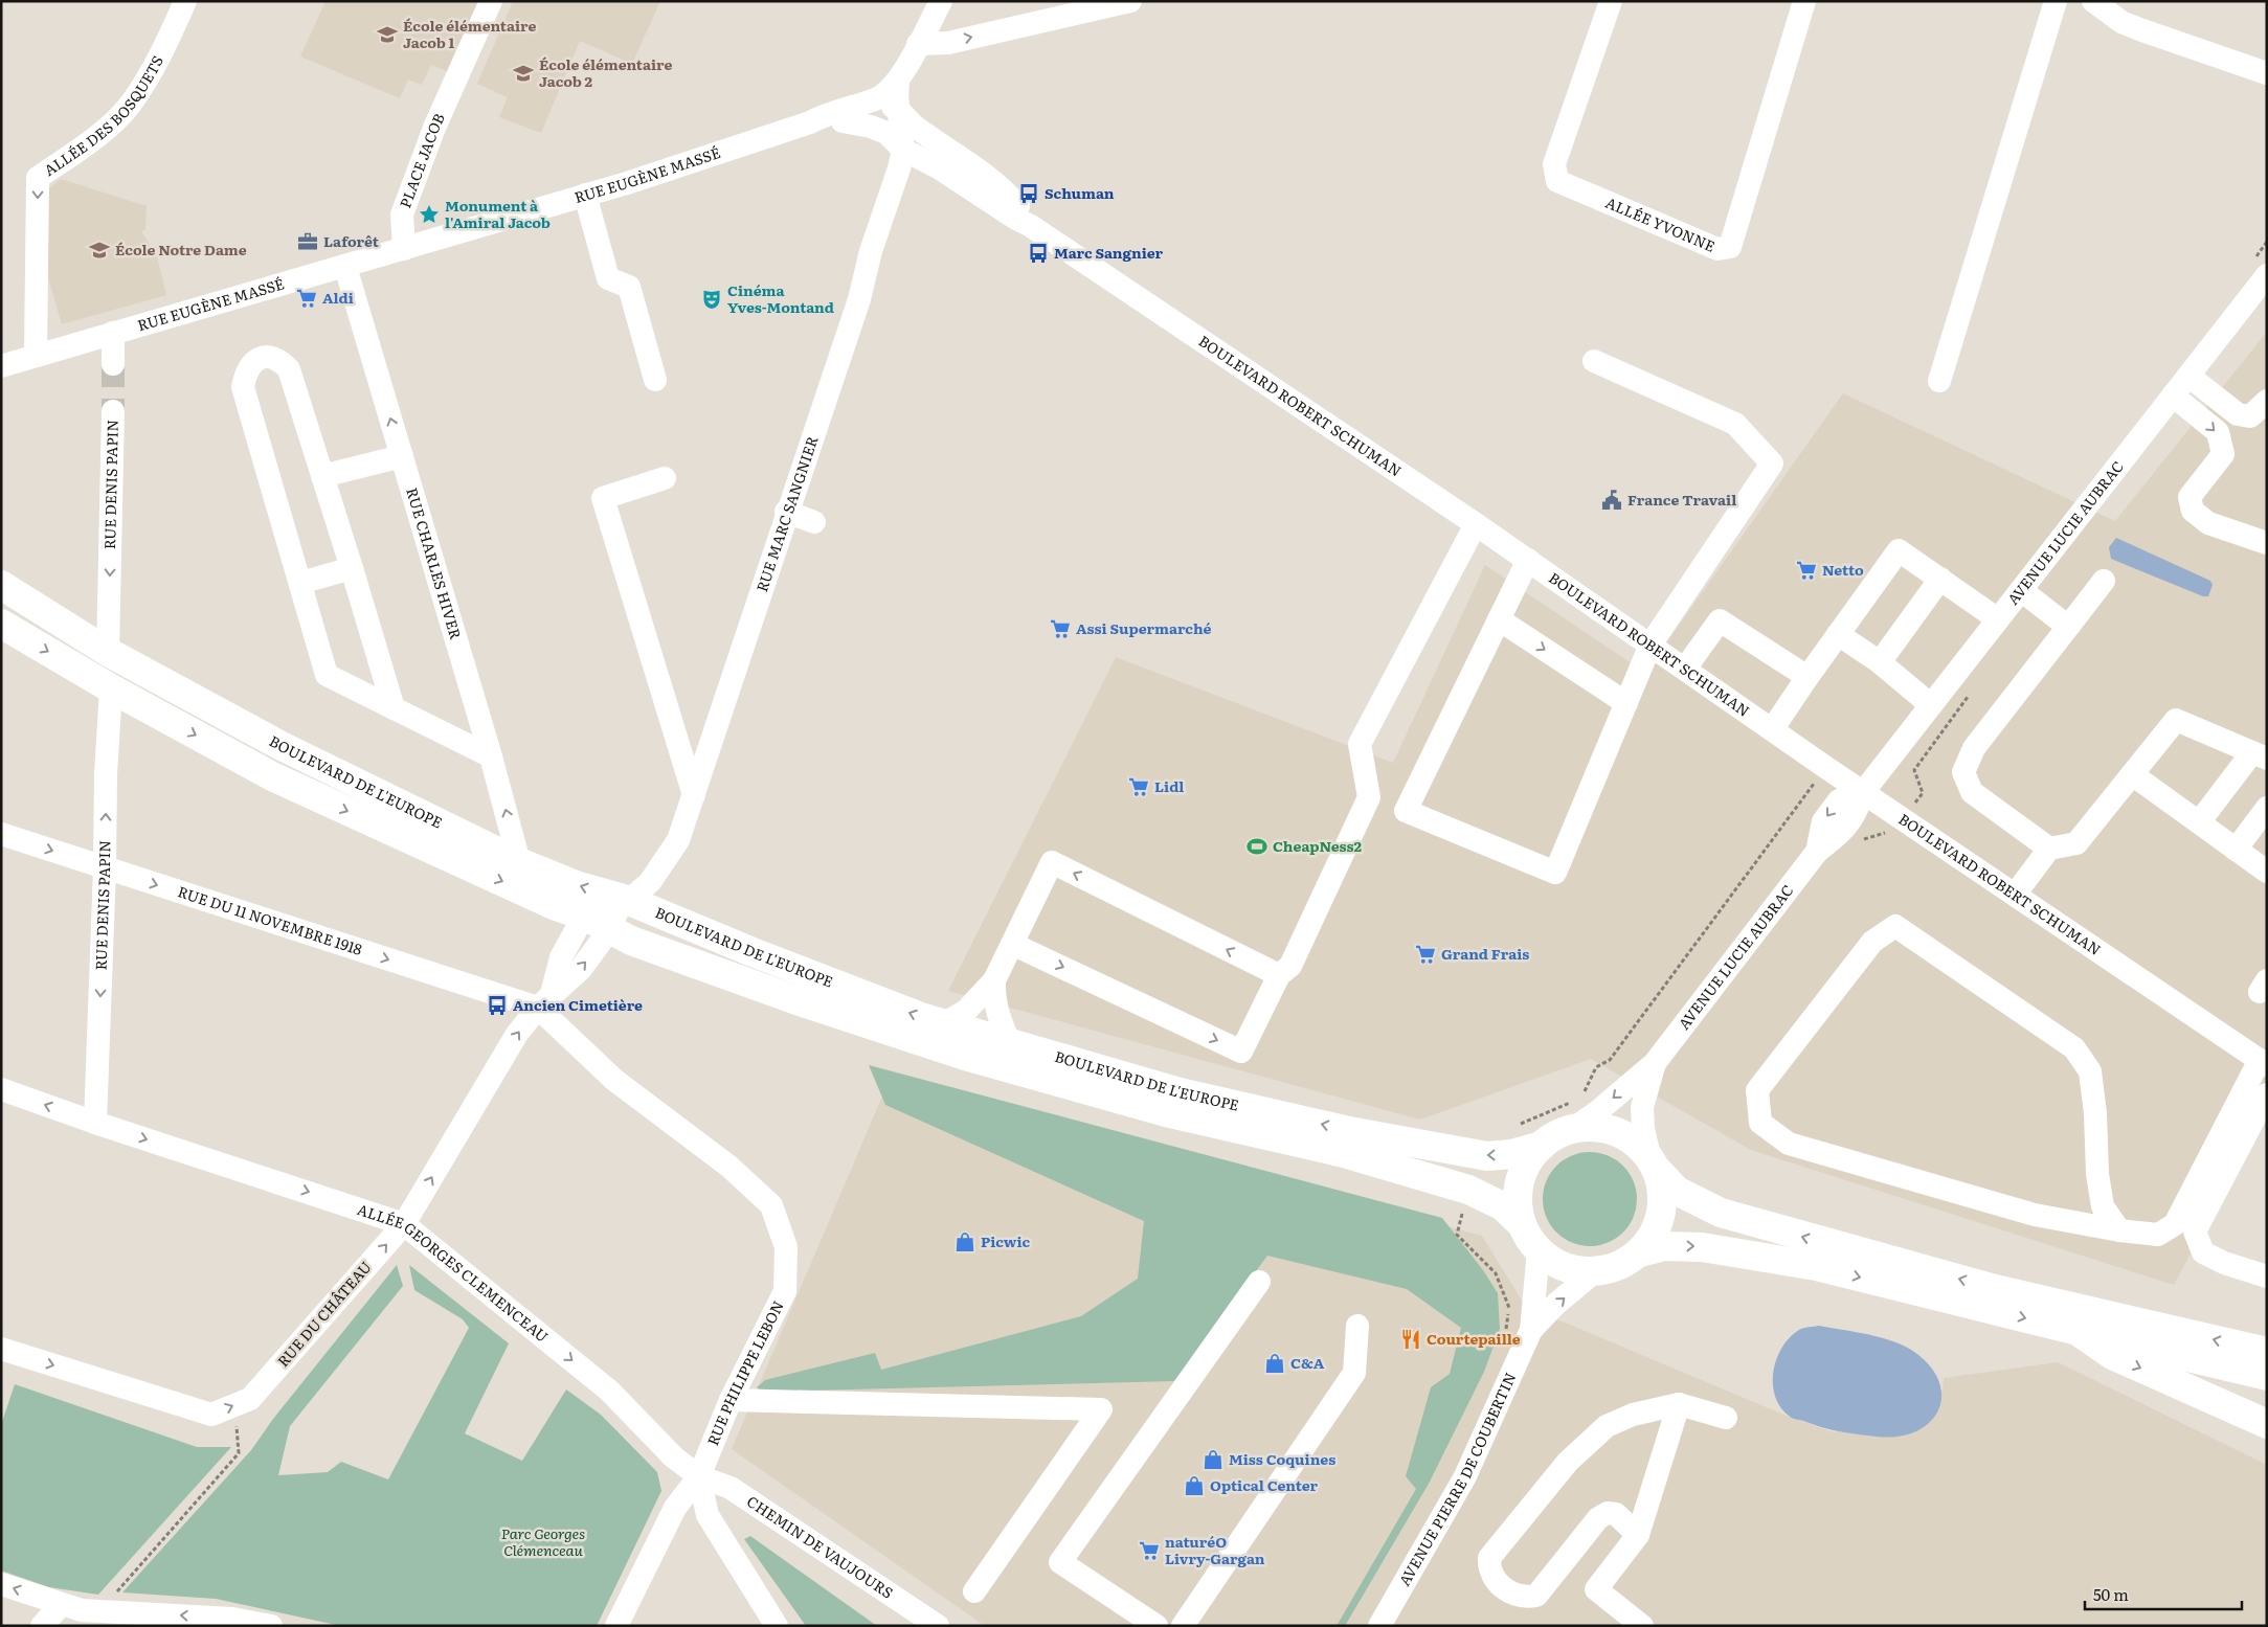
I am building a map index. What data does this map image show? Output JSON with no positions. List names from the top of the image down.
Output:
{
  "streets": {
    "main road": ["BOULEVARD DE L'EUROPE"],
    "street": [
      "ALLÉE DES BOSQUETS",
      "PLACE JACOB",
      "RUE EUGÈNE MASSÉ",
      "ALLÉE YVONNE",
      "BOULEVARD ROBERT SCHUMAN",
      "RUE DENIS PAPIN",
      "RUE MARC SANGNIER",
      "AVENUE LUCIE AUBRAC",
      "RUE CHARLES HIVER",
      "RUE DU 11 NOVEMBRE 1918",
      "ALLÉE GEORGES CLEMENCEAU",
      "RUE DU CHÂTEAU",
      "RUE PHILIPPE LEBON",
      "AVENUE PIERRE DE COUBERTIN",
      "CHEMIN DE VAUJOURS"
    ]
  },
  "crossings": [
    ["ALLÉE DES BOSQUETS", "RUE EUGÈNE MASSÉ"],
    ["PLACE JACOB", "RUE EUGÈNE MASSÉ"],
    ["RUE EUGÈNE MASSÉ", "BOULEVARD ROBERT SCHUMAN"],
    ["RUE EUGÈNE MASSÉ", "RUE MARC SANGNIER"],
    ["RUE EUGÈNE MASSÉ", "RUE CHARLES HIVER"],
    ["BOULEVARD ROBERT SCHUMAN", "RUE MARC SANGNIER"],
    ["BOULEVARD ROBERT SCHUMAN", "AVENUE LUCIE AUBRAC"],
    ["RUE DENIS PAPIN", "BOULEVARD DE L'EUROPE"],
    ["RUE DENIS PAPIN", "RUE DU 11 NOVEMBRE 1918"],
    ["RUE DENIS PAPIN", "ALLÉE GEORGES CLEMENCEAU"],
    ["RUE MARC SANGNIER", "BOULEVARD DE L'EUROPE"],
    ["AVENUE LUCIE AUBRAC", "BOULEVARD DE L'EUROPE"],
    ["AVENUE LUCIE AUBRAC", "AVENUE PIERRE DE COUBERTIN"],
    ["RUE CHARLES HIVER", "BOULEVARD DE L'EUROPE"],
    ["BOULEVARD DE L'EUROPE", "AVENUE PIERRE DE COUBERTIN"],
    ["RUE DU 11 NOVEMBRE 1918", "RUE DU CHÂTEAU"],
    ["RUE DU 11 NOVEMBRE 1918", "RUE PHILIPPE LEBON"],
    ["ALLÉE GEORGES CLEMENCEAU", "RUE DU CHÂTEAU"],
    ["ALLÉE GEORGES CLEMENCEAU", "RUE PHILIPPE LEBON"],
    ["ALLÉE GEORGES CLEMENCEAU", "CHEMIN DE VAUJOURS"],
    ["RUE DU CHÂTEAU", "RUE PHILIPPE LEBON"],
    ["RUE PHILIPPE LEBON", "CHEMIN DE VAUJOURS"]
  ],
  "one_way": [
    "ALLÉE DES BOSQUETS",
    "RUE CHARLES HIVER",
    "RUE DU 11 NOVEMBRE 1918",
    "RUE DU CHÂTEAU"
  ],
  "parks": ["Parc Georges Clémenceau"],
  "places": {
    "school or university": ["École élémentaire Jacob 1", "École élémentaire Jacob 2", "École Notre Dame"],
    "bus stop": ["Schuman", "Marc Sangnier", "Ancien Cimetière"],
    "place": ["Monument à l'Amiral Jacob"],
    "office": ["Laforêt"],
    "supermarket": [
      "Aldi",
      "Netto",
      "Assi Supermarché",
      "Lidl",
      "Grand Frais",
      "naturéO Livry-Gargan"
    ],
    "theatre": ["Cinéma Yves-Montand"],
    "public building": ["France Travail"],
    "sports": ["CheapNess2"],
    "shop": [
      "Picwic",
      "C&A",
      "Miss Coquines",
      "Optical Center"
    ],
    "restaurant": ["Courtepaille"]
  },
  "scale_bar": "50 m"
}
